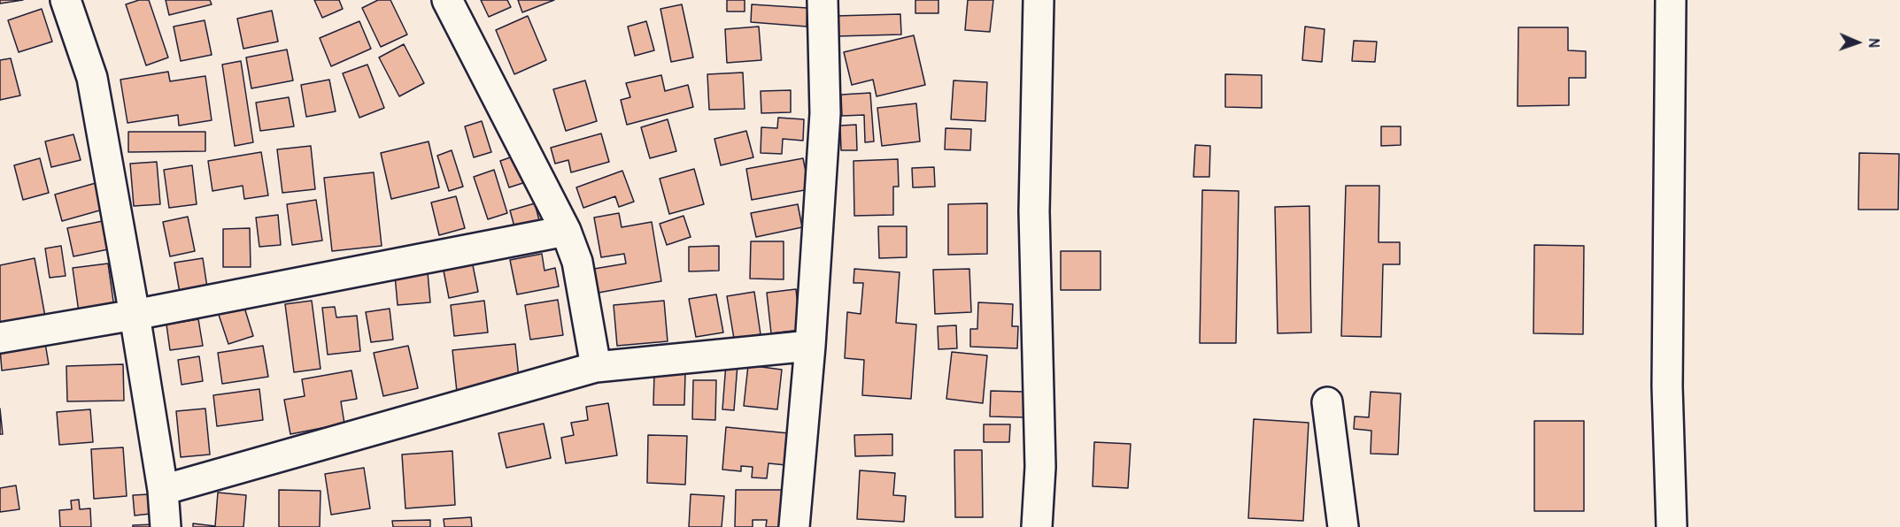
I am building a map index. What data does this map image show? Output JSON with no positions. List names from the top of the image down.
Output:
{
  "north": "right"
}
